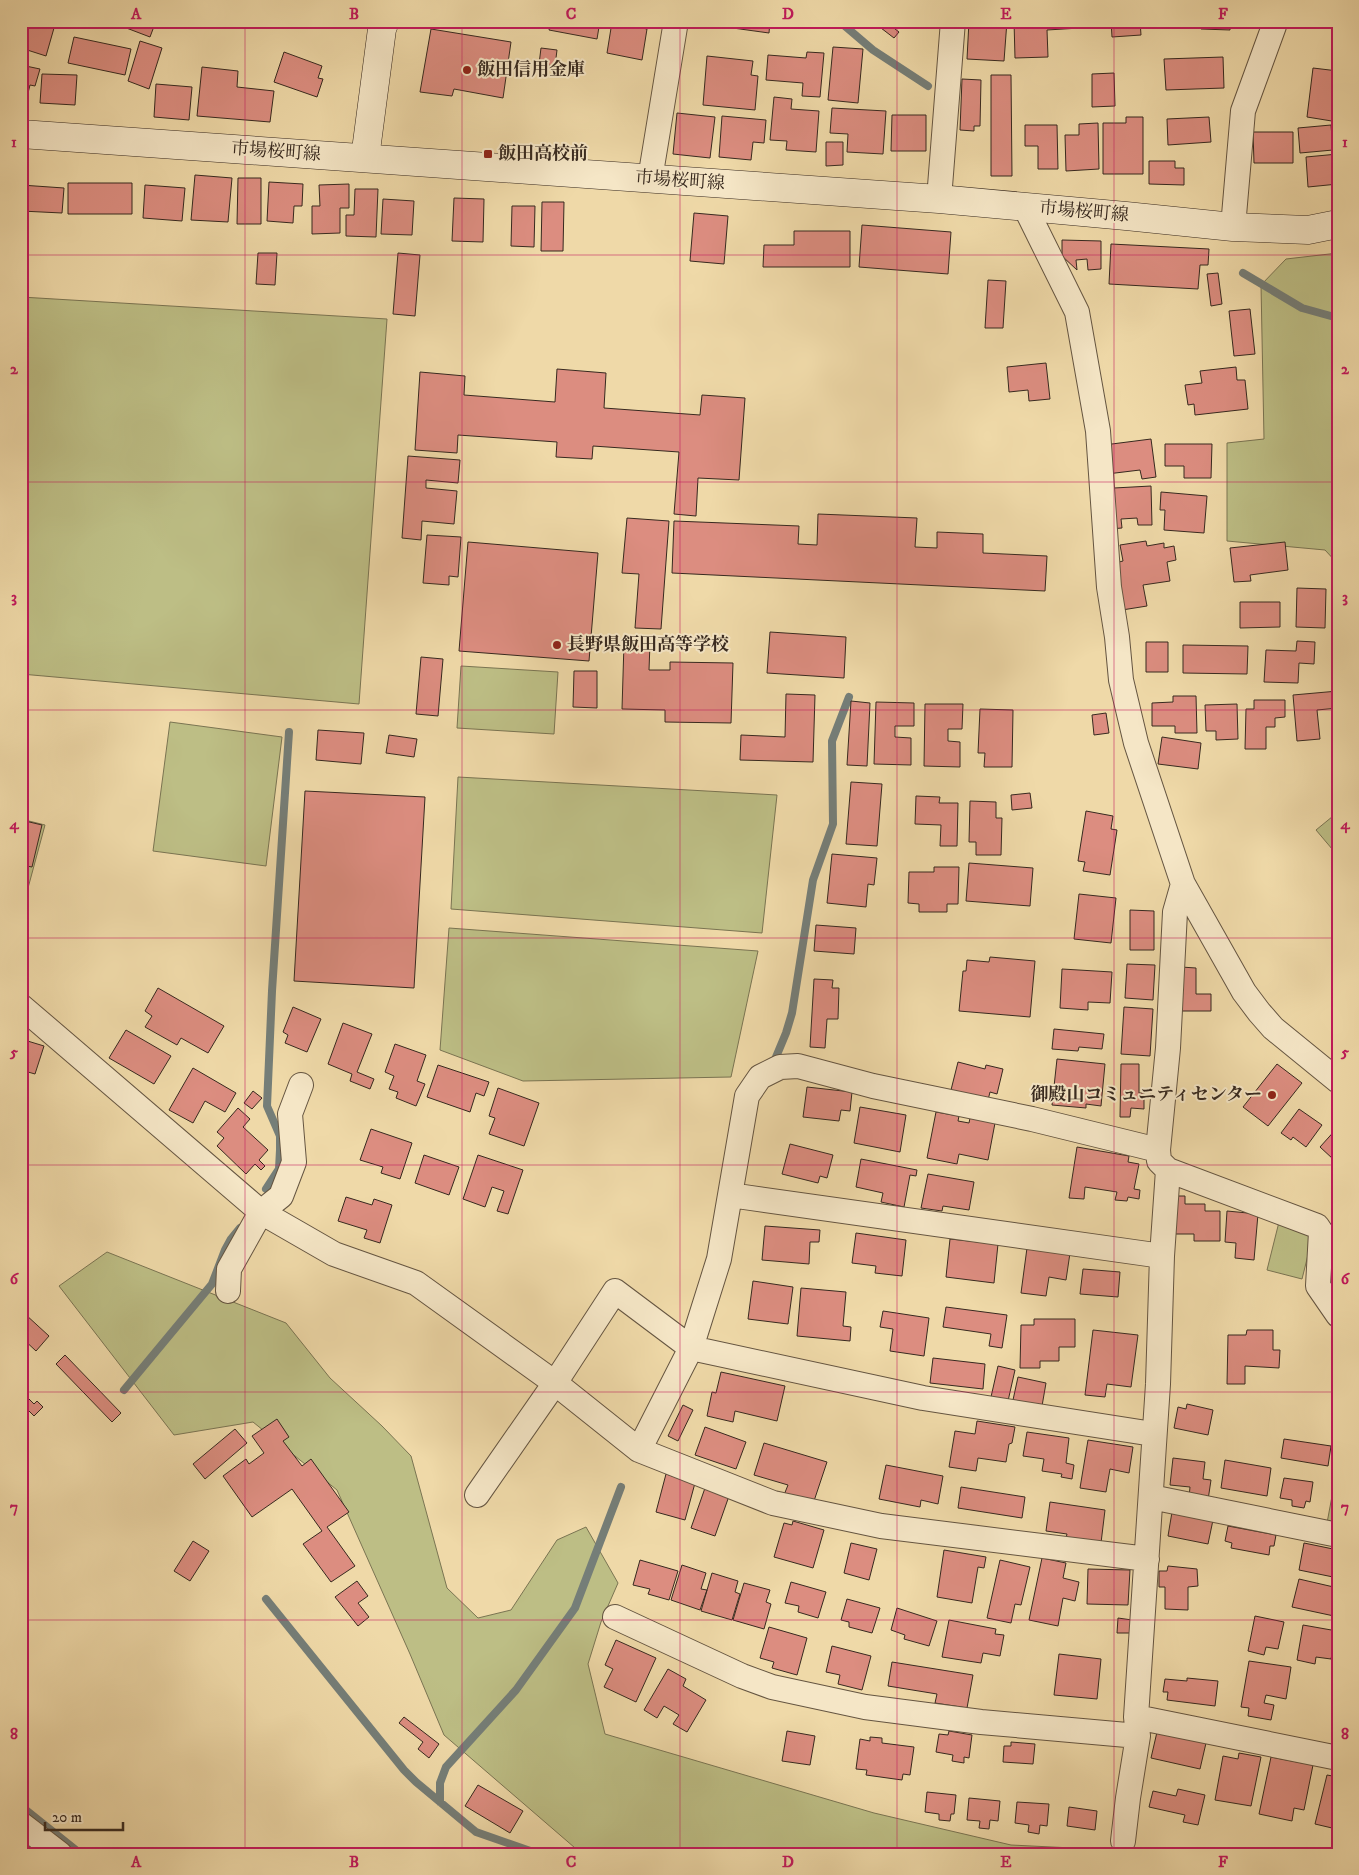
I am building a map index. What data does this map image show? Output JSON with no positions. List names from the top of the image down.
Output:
{
  "streets": {
    "main road": ["市場桜町線"]
  },
  "places": {
    "other": ["飯田信用金庫", "長野県飯田高等学校", "御殿山コミュニティセンター"],
    "transit": ["飯田高校前"]
  },
  "scale_bar": "20 m",
  "grid": {
    "columns": [
      "A",
      "B",
      "C",
      "D",
      "E",
      "F"
    ],
    "rows": [
      "1",
      "2",
      "3",
      "4",
      "5",
      "6",
      "7",
      "8"
    ]
  }
}
